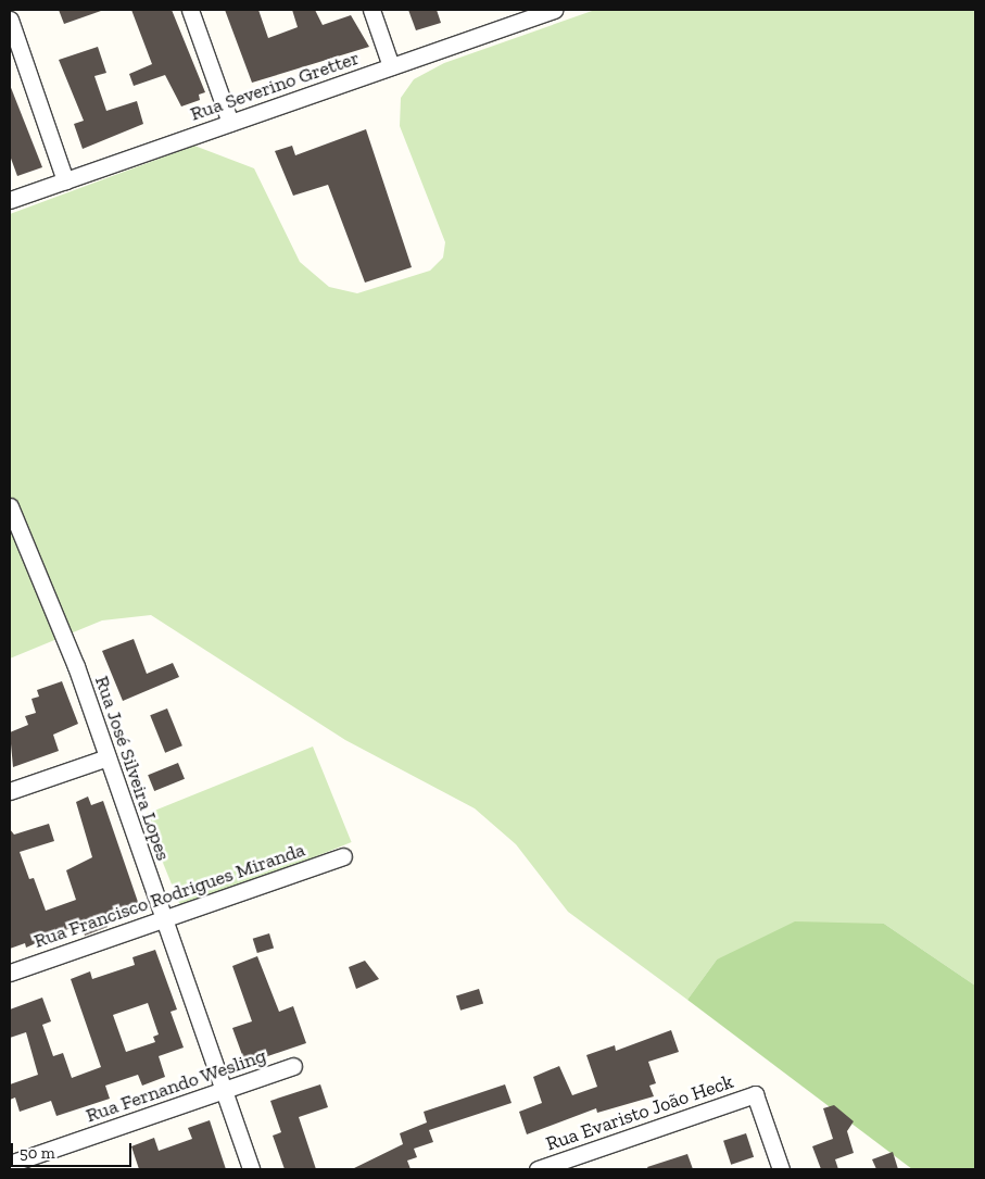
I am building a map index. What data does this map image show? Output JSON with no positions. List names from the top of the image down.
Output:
{
  "streets": {
    "street": [
      "Rua Severino Gretter",
      "Rua José Silveira Lopes",
      "Rua Francisco Rodrigues Miranda",
      "Rua Fernando Wesling",
      "Rua Evaristo João Heck"
    ]
  },
  "crossings": [
    ["Rua José Silveira Lopes", "Rua Francisco Rodrigues Miranda"],
    ["Rua José Silveira Lopes", "Rua Fernando Wesling"]
  ],
  "scale_bar": "50 m"
}
